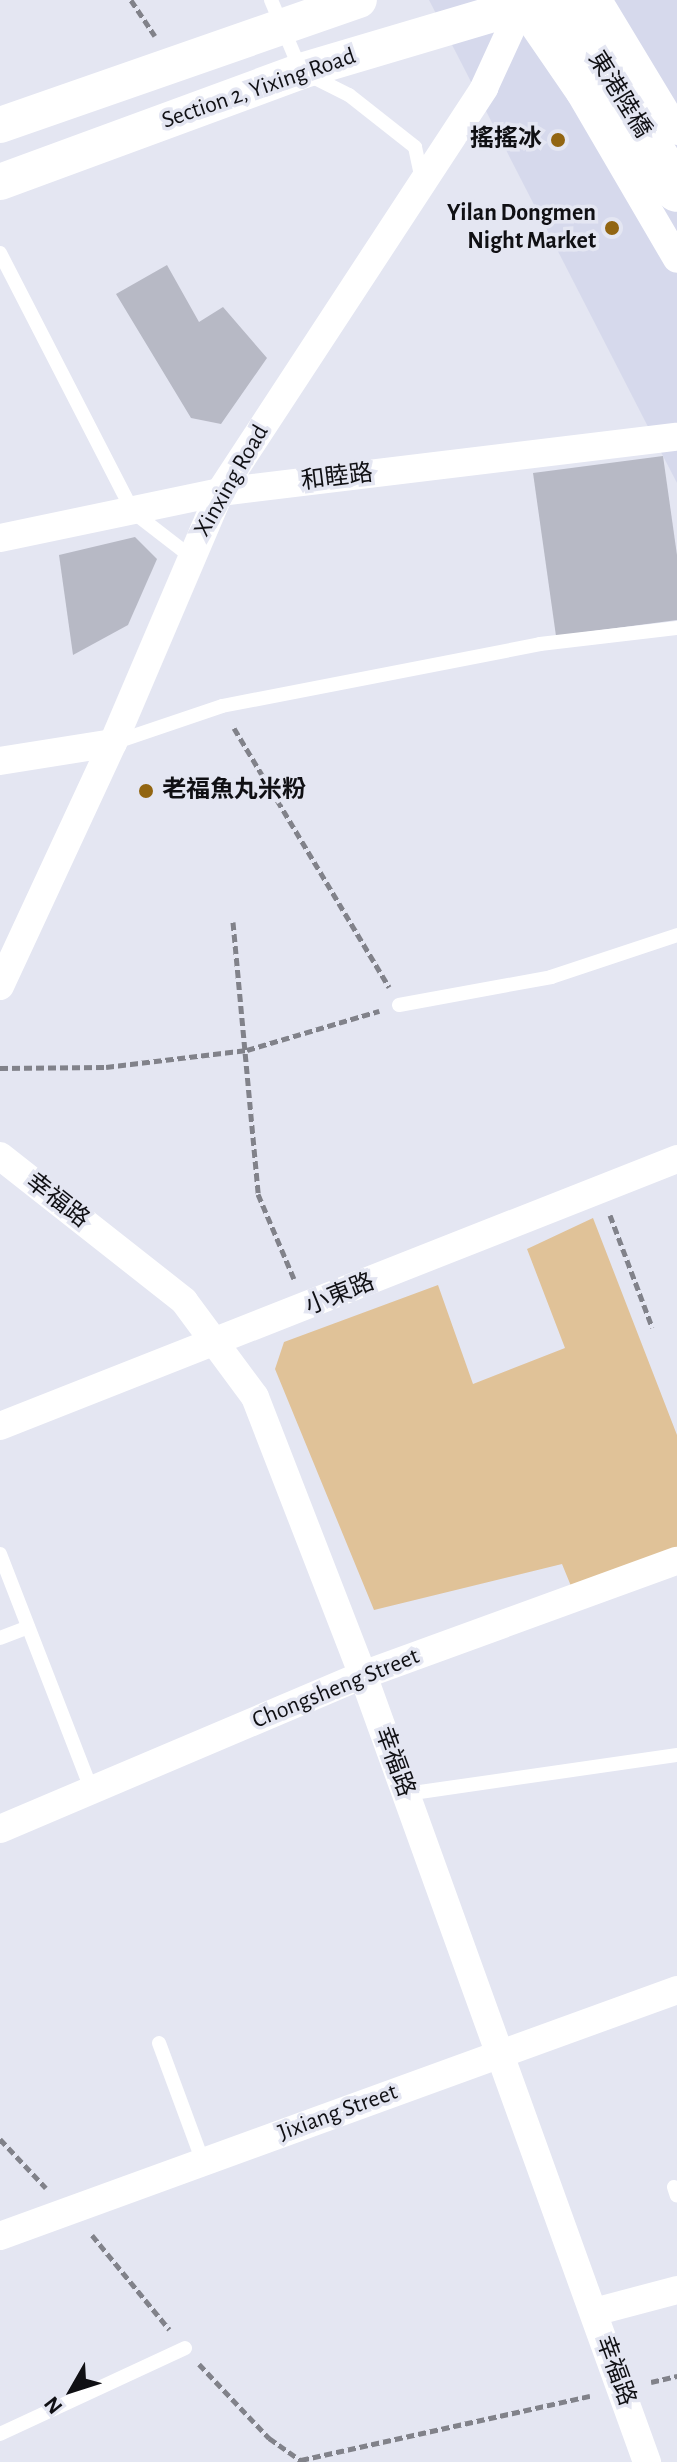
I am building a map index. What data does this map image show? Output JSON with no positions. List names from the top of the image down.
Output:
{
  "streets": {
    "main road": ["東港陸橋"],
    "street": [
      "Section 2, Yixing Road",
      "和睦路",
      "Xinxing Road",
      "幸福路",
      "小東路",
      "Chongsheng Street",
      "Jixiang Street"
    ]
  },
  "crossings": [
    ["Section 2, Yixing Road", "東港陸橋"],
    ["Section 2, Yixing Road", "Xinxing Road"],
    ["東港陸橋", "Xinxing Road"],
    ["和睦路", "Xinxing Road"],
    ["幸福路", "小東路"],
    ["幸福路", "Chongsheng Street"],
    ["幸福路", "Jixiang Street"]
  ],
  "places": ["搖搖冰", "Yilan Dongmen Night Market", "老福魚丸米粉"],
  "north": "bottom left"
}
